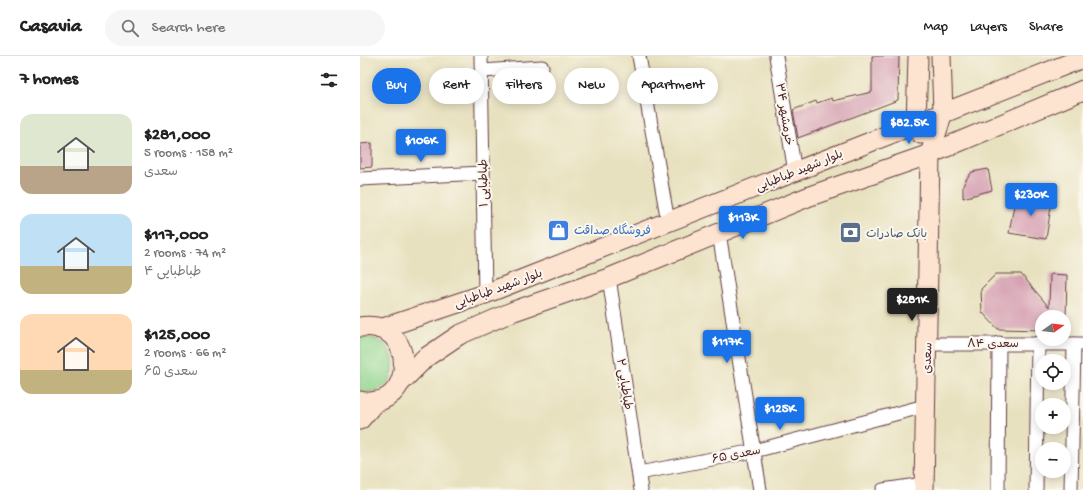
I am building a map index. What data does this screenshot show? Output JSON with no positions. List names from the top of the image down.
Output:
{
  "streets": {
    "main road": ["بلوار شهید طباطبایی", "سعدی"],
    "street": [
      "خرمشهر ۳۴",
      "طباطبایی ۱",
      "سعدی ۸۴",
      "طباطبایی ۲",
      "سعدی ۶۵"
    ]
  },
  "crossings": [
    ["خرمشهر ۳۴", "بلوار شهید طباطبایی"],
    ["بلوار شهید طباطبایی", "طباطبایی ۱"],
    ["سعدی ۸۴", "سعدی"],
    ["سعدی", "سعدی ۶۵"],
    ["طباطبایی ۲", "سعدی ۶۵"]
  ],
  "places": {
    "shop": ["فروشگاه صداقت"],
    "bank": ["بانک صادرات"]
  },
  "north": "right",
  "page": {
    "header": "Casavia",
    "search": "Search here",
    "nav": ["Map", "Layers", "Share"],
    "heading": "7 homes",
    "chip": [
      "Buy",
      "Rent",
      "Filters",
      "New",
      "Apartment"
    ],
    "list": [
      {
        "name": "$281,000",
        "note": "5 rooms · 158 m² · سعدی"
      },
      {
        "name": "$117,000",
        "note": "2 rooms · 74 m² · طباطبایی ۴"
      },
      {
        "name": "$125,000",
        "note": "2 rooms · 66 m² · سعدی ۶۵"
      }
    ],
    "price": [
      "$82.5K",
      "$106K",
      "$230K",
      "$113K",
      "$281K",
      "$117K",
      "$125K"
    ],
    "map_buttons": ["+", "−"]
  }
}
